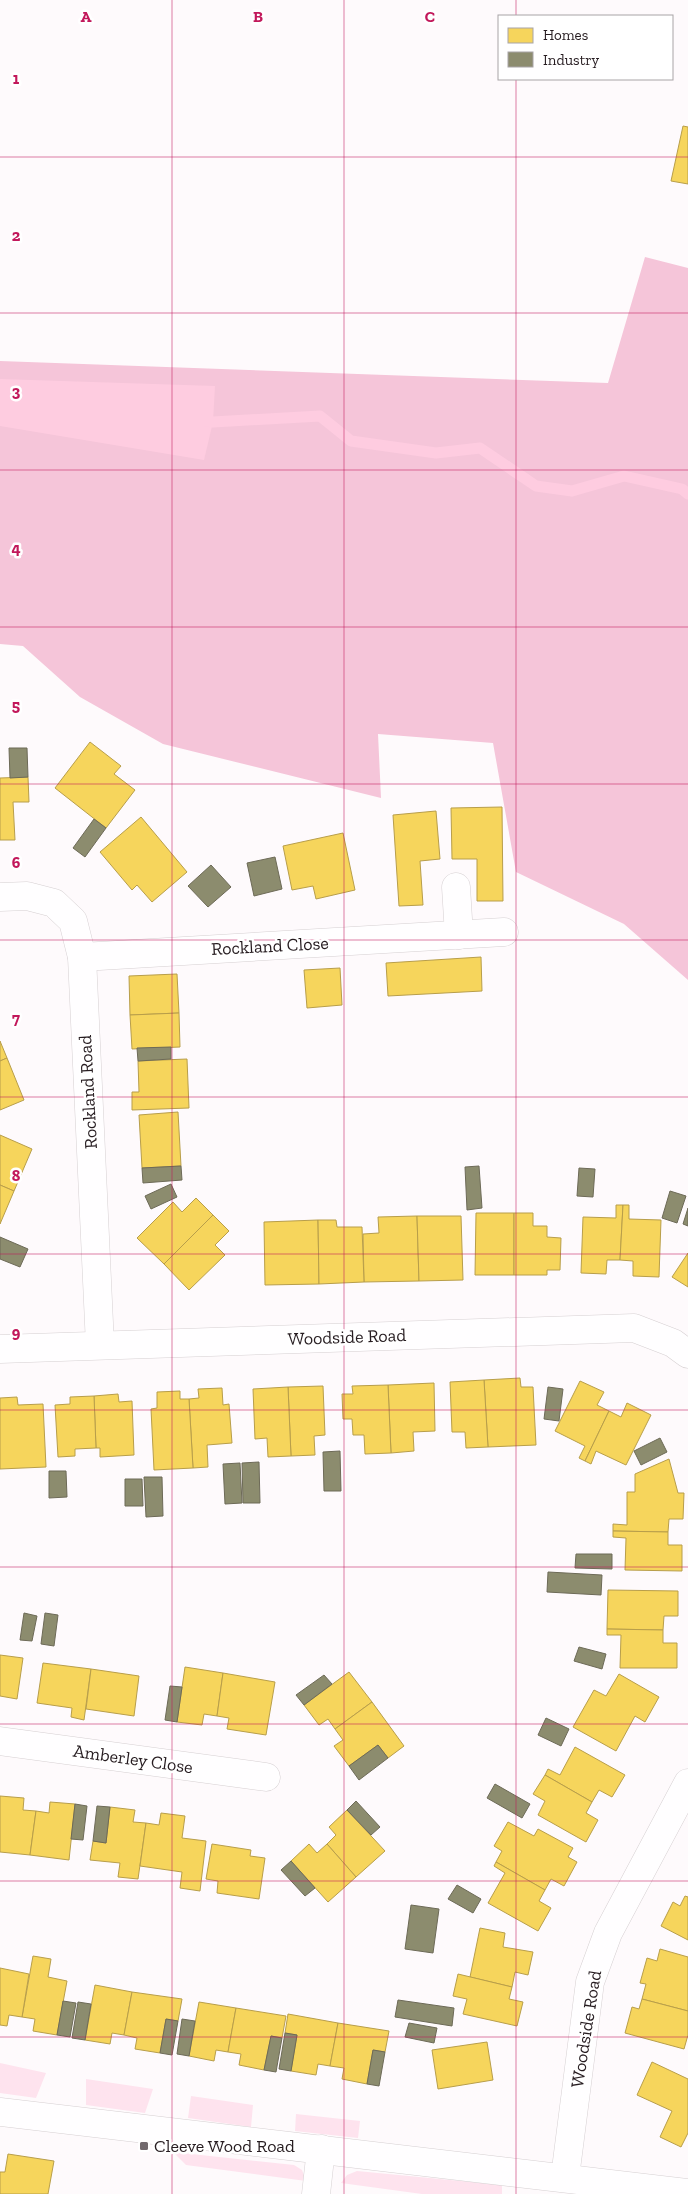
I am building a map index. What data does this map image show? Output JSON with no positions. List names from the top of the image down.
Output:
{
  "streets": {
    "street": [
      "Rockland Close",
      "Rockland Road",
      "Woodside Road",
      "Amberley Close"
    ]
  },
  "crossings": [
    ["Rockland Close", "Rockland Road"],
    ["Rockland Road", "Woodside Road"]
  ],
  "places": {
    "transit": ["Cleeve Wood Road"]
  },
  "legend": ["Homes", "Industry"],
  "grid": {
    "columns": ["A", "B", "C"],
    "rows": [
      "1",
      "2",
      "3",
      "4",
      "5",
      "6",
      "7",
      "8",
      "9"
    ]
  }
}
